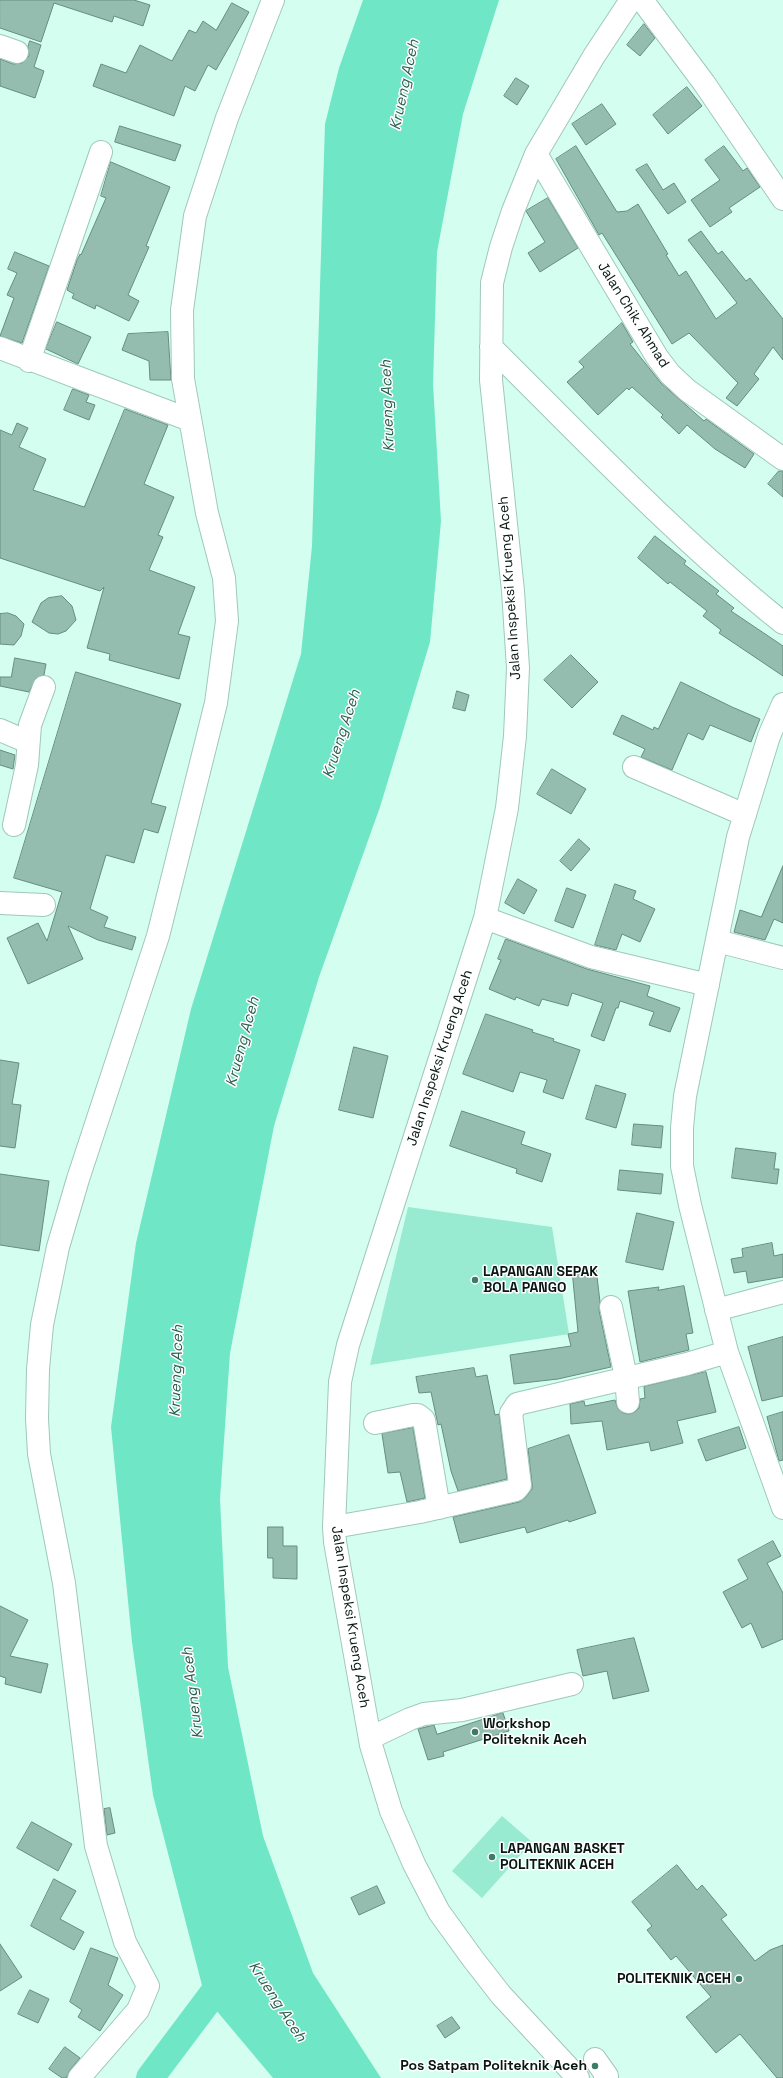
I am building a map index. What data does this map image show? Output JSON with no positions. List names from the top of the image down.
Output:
{
  "streets": {
    "street": ["Jalan Chik. Ahmad", "Jalan Inspeksi Krueng Aceh"]
  },
  "crossings": [
    ["Jalan Chik. Ahmad", "Jalan Inspeksi Krueng Aceh"]
  ],
  "water": ["Krueng Aceh"],
  "places": [
    "LAPANGAN SEPAK BOLA PANGO",
    "Workshop Politeknik Aceh",
    "LAPANGAN BASKET POLITEKNIK ACEH",
    "POLITEKNIK ACEH",
    "Pos Satpam Politeknik Aceh"
  ]
}
